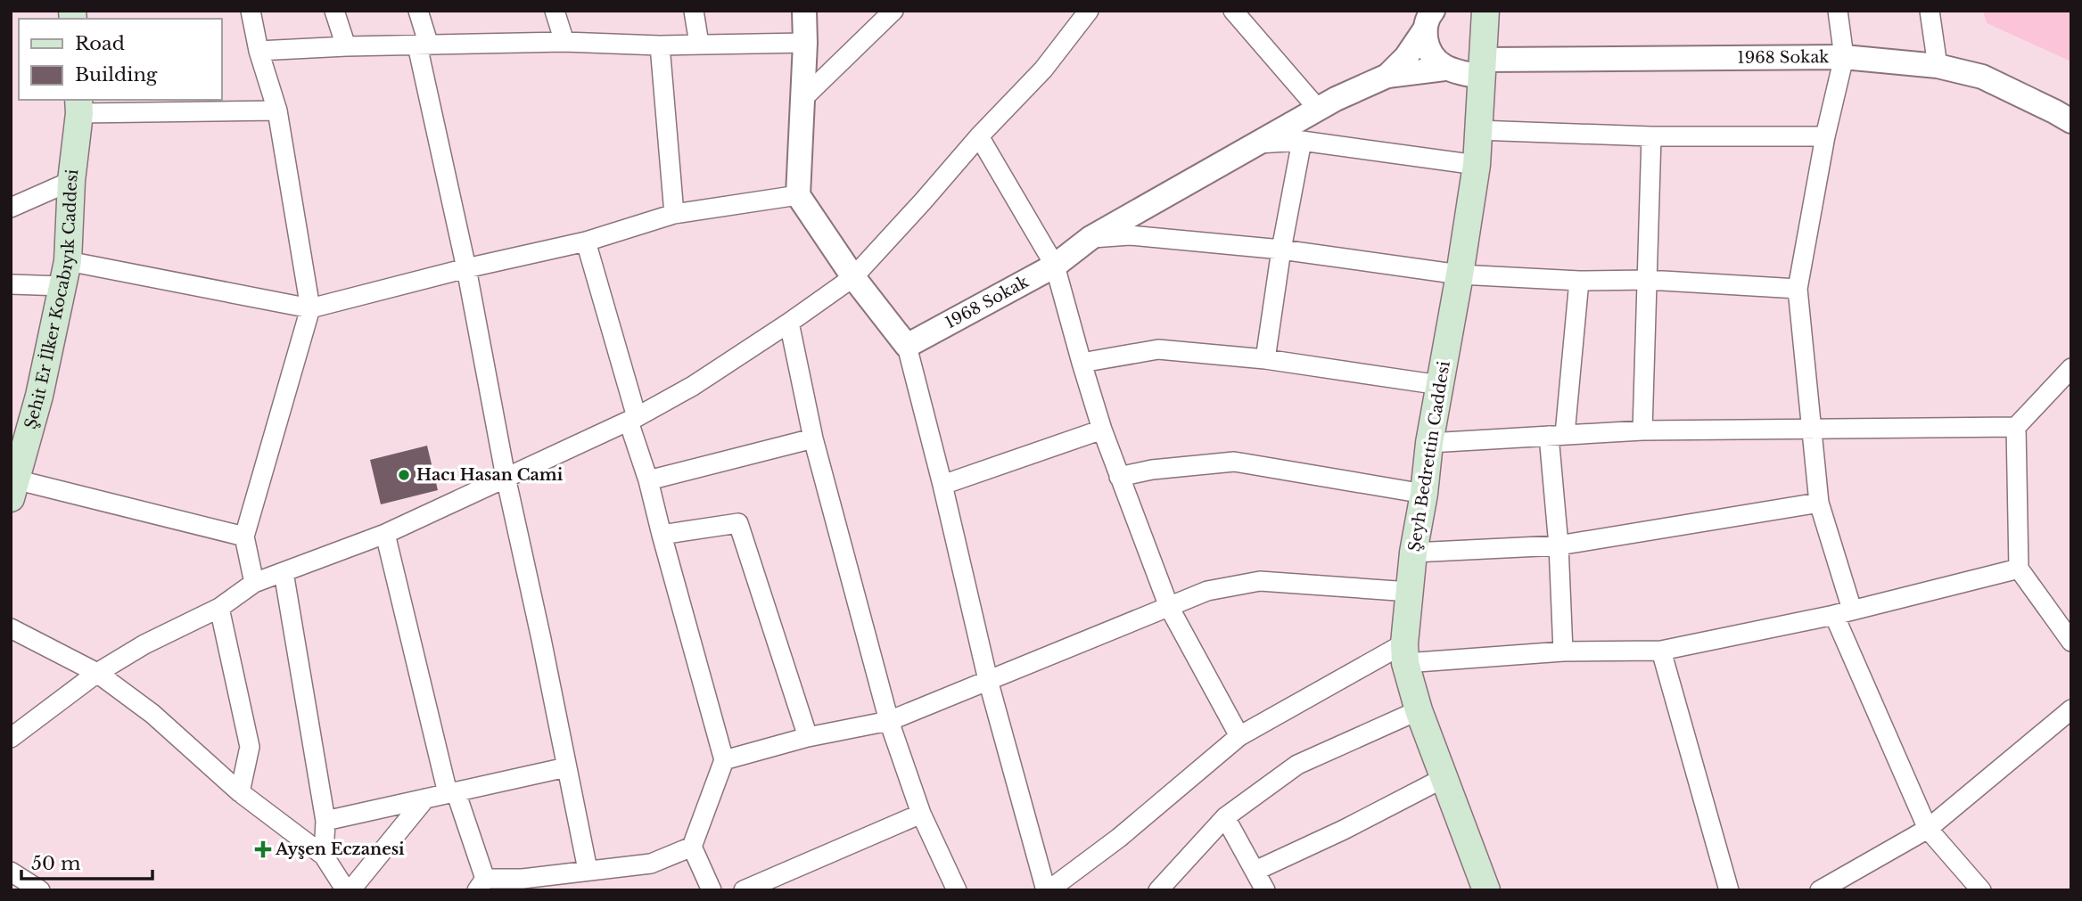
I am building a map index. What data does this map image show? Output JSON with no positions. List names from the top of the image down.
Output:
{
  "streets": {
    "main road": ["Şehit Er İlker Kocabıyık Caddesi", "Şeyh Bedrettin Caddesi"],
    "street": ["1968 Sokak"]
  },
  "crossings": [
    ["1968 Sokak", "Şeyh Bedrettin Caddesi"]
  ],
  "places": {
    "other": ["Hacı Hasan Cami"],
    "health": ["Ayşen Eczanesi"]
  },
  "legend": ["Road", "Building"],
  "scale_bar": "50 m"
}
